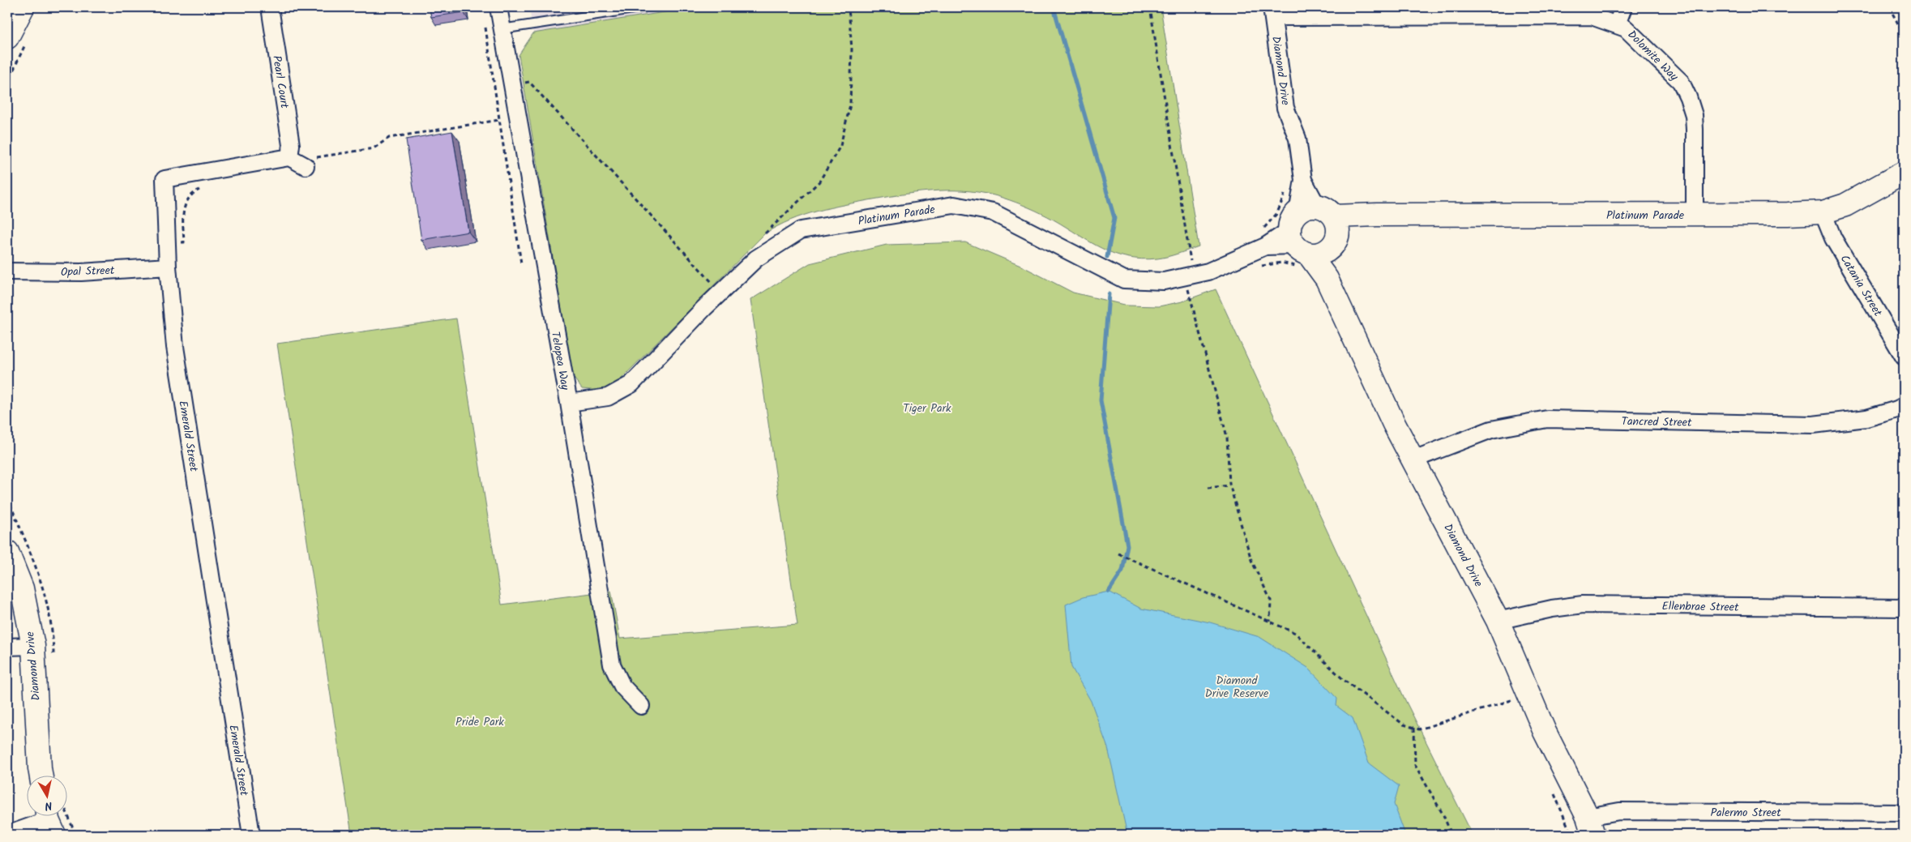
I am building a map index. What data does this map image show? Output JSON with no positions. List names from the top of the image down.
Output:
{
  "streets": {
    "street": [
      "Dolomite Way",
      "Diamond Drive",
      "Pearl Court",
      "Platinum Parade",
      "Opal Street",
      "Catania Street",
      "Telopea Way",
      "Tancred Street",
      "Emerald Street",
      "Ellenbrae Street",
      "Palermo Street"
    ]
  },
  "crossings": [
    ["Dolomite Way", "Diamond Drive"],
    ["Dolomite Way", "Platinum Parade"],
    ["Diamond Drive", "Platinum Parade"],
    ["Diamond Drive", "Tancred Street"],
    ["Diamond Drive", "Ellenbrae Street"],
    ["Diamond Drive", "Palermo Street"],
    ["Pearl Court", "Emerald Street"],
    ["Platinum Parade", "Catania Street"],
    ["Platinum Parade", "Telopea Way"],
    ["Opal Street", "Emerald Street"]
  ],
  "parks": ["Tiger Park", "Diamond Drive Reserve", "Pride Park"],
  "north": "bottom"
}
